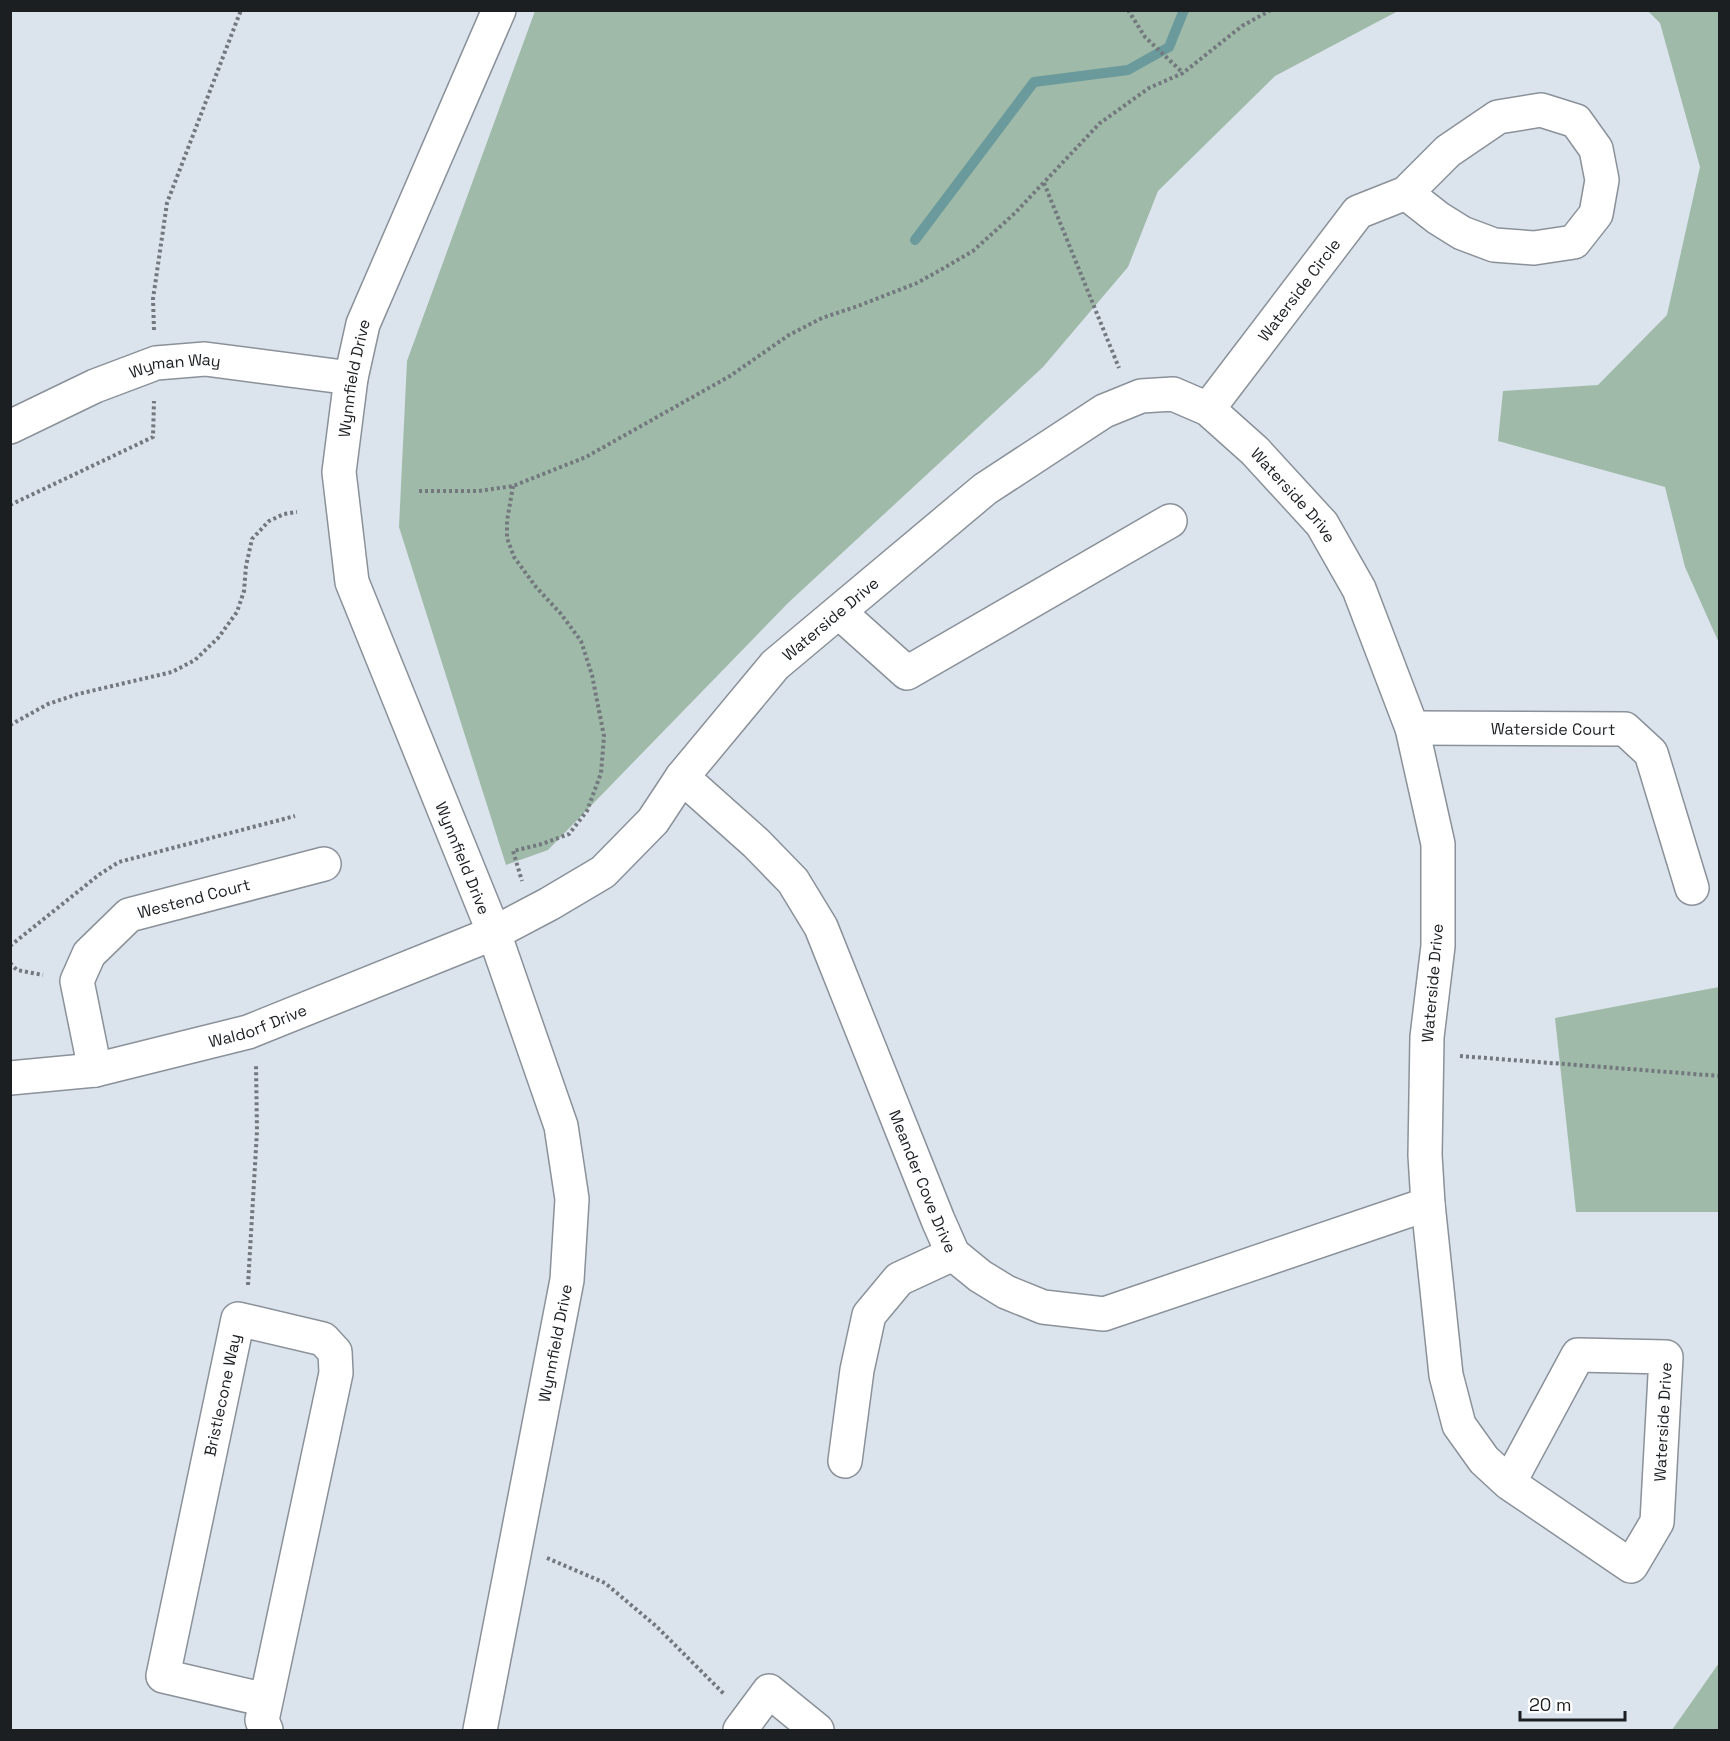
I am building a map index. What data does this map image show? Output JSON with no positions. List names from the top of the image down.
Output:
{
  "streets": {
    "street": [
      "Waterside Circle",
      "Wyman Way",
      "Wynnfield Drive",
      "Waterside Drive",
      "Waterside Court",
      "Westend Court",
      "Waldorf Drive",
      "Meander Cove Drive",
      "Bristlecone Way"
    ]
  },
  "crossings": [
    ["Waterside Circle", "Waterside Drive"],
    ["Wyman Way", "Wynnfield Drive"],
    ["Wynnfield Drive", "Waterside Drive"],
    ["Wynnfield Drive", "Waldorf Drive"],
    ["Waterside Drive", "Waterside Court"],
    ["Waterside Drive", "Waldorf Drive"],
    ["Waterside Drive", "Meander Cove Drive"],
    ["Westend Court", "Waldorf Drive"]
  ],
  "scale_bar": "20 m"
}
